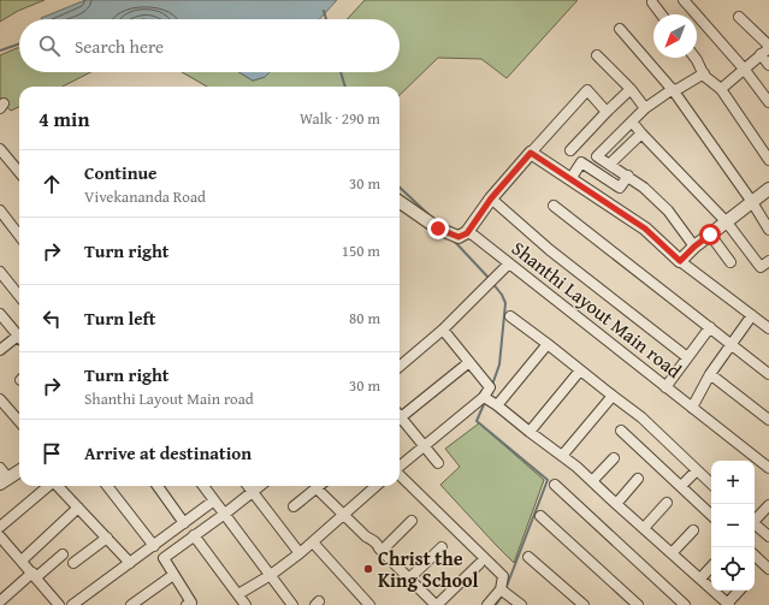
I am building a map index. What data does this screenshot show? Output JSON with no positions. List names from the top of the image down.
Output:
{
  "streets": {
    "street": ["Shanthi Layout Main road"]
  },
  "places": ["Christ the King School"],
  "north": "bottom left",
  "page": {
    "search": "Search here",
    "heading": ["4 min", "Walk · 290 m"],
    "list": [
      ["Continue", "Vivekananda Road", "30 m"],
      ["Turn right", "150 m"],
      ["Turn left", "80 m"],
      ["Turn right", "Shanthi Layout Main road", "30 m"],
      "Arrive at destination"
    ],
    "map_buttons": ["+", "−"]
  }
}
